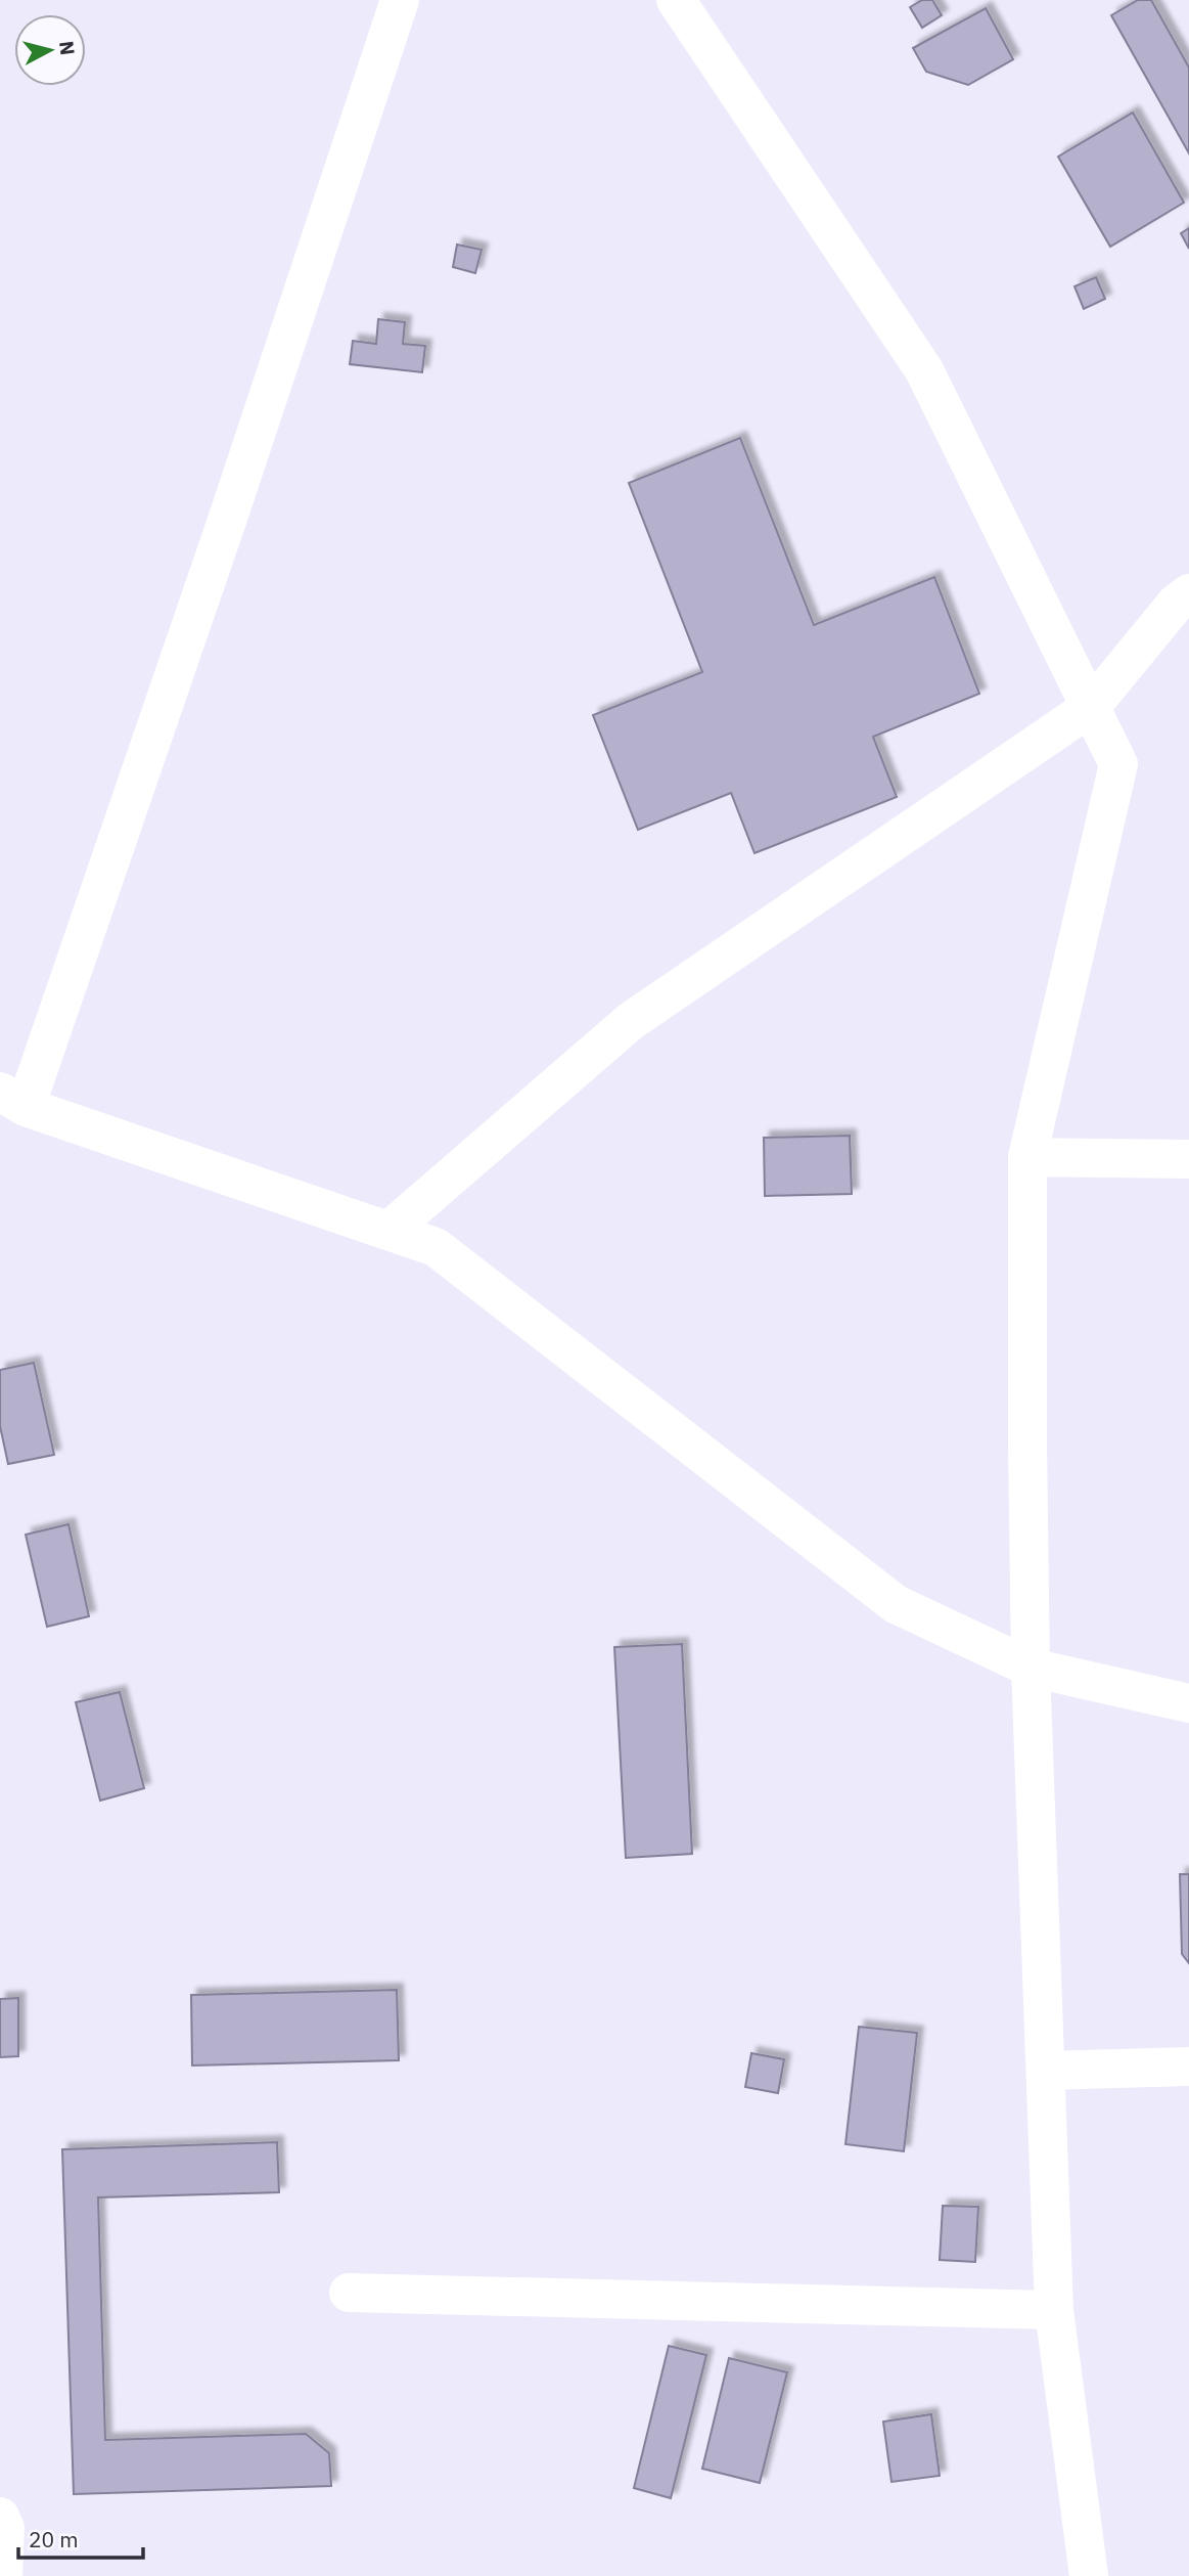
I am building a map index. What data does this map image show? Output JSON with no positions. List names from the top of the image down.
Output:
{
  "scale_bar": "20 m",
  "north": "right"
}
